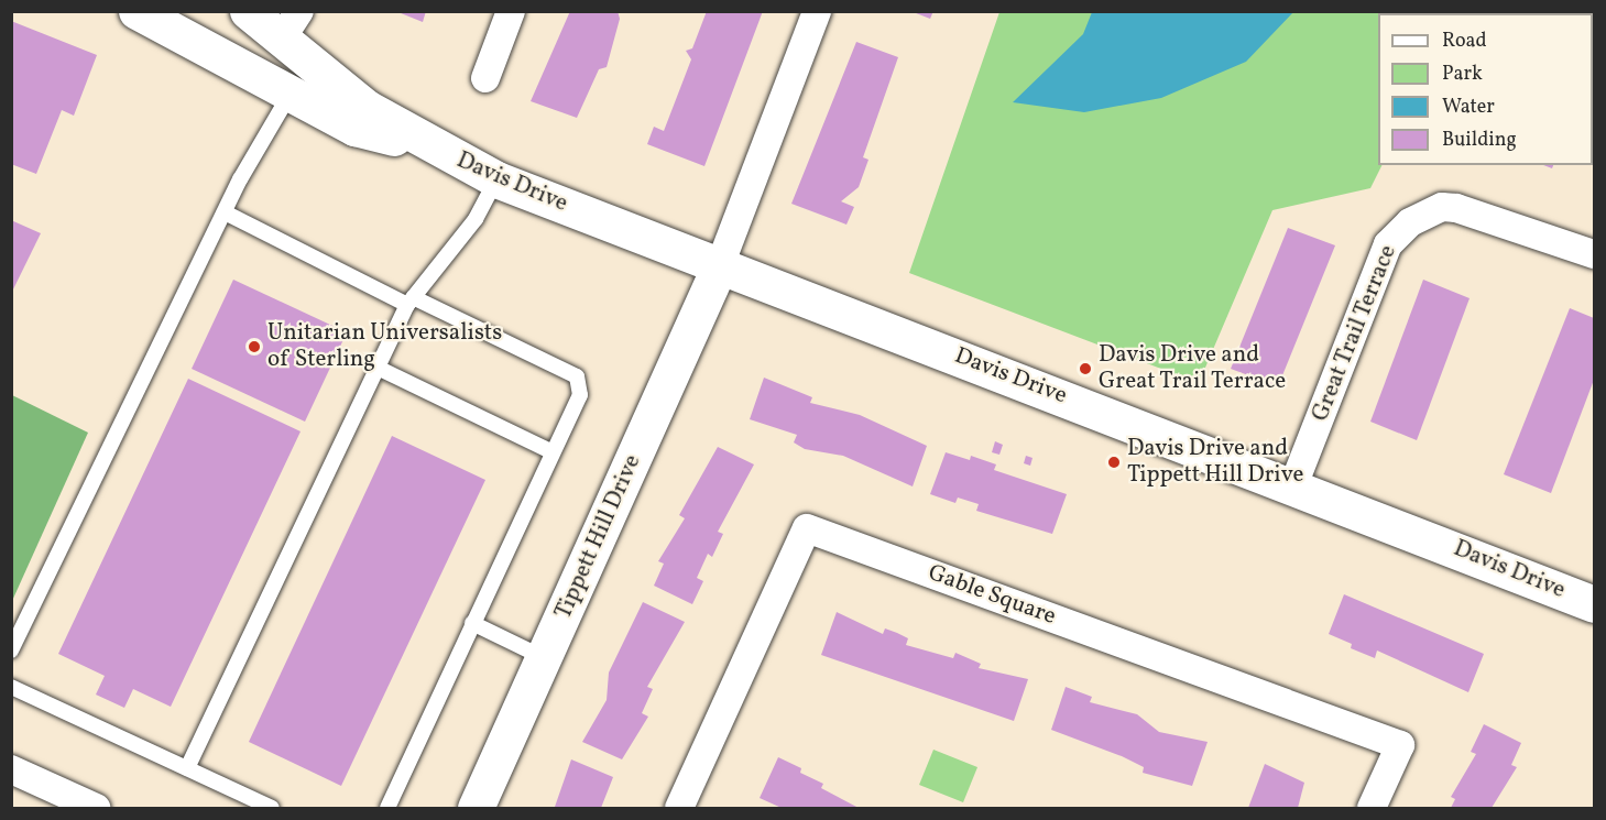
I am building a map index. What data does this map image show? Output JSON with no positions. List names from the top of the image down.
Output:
{
  "streets": {
    "main road": ["Davis Drive", "Tippett Hill Drive"],
    "street": ["Great Trail Terrace", "Gable Square"]
  },
  "crossings": [
    ["Davis Drive", "Great Trail Terrace"],
    ["Davis Drive", "Tippett Hill Drive"]
  ],
  "places": ["Unitarian Universalists of Sterling", "Davis Drive and Great Trail Terrace", "Davis Drive and Tippett Hill Drive"],
  "legend": [
    "Road",
    "Park",
    "Water",
    "Building"
  ]
}
